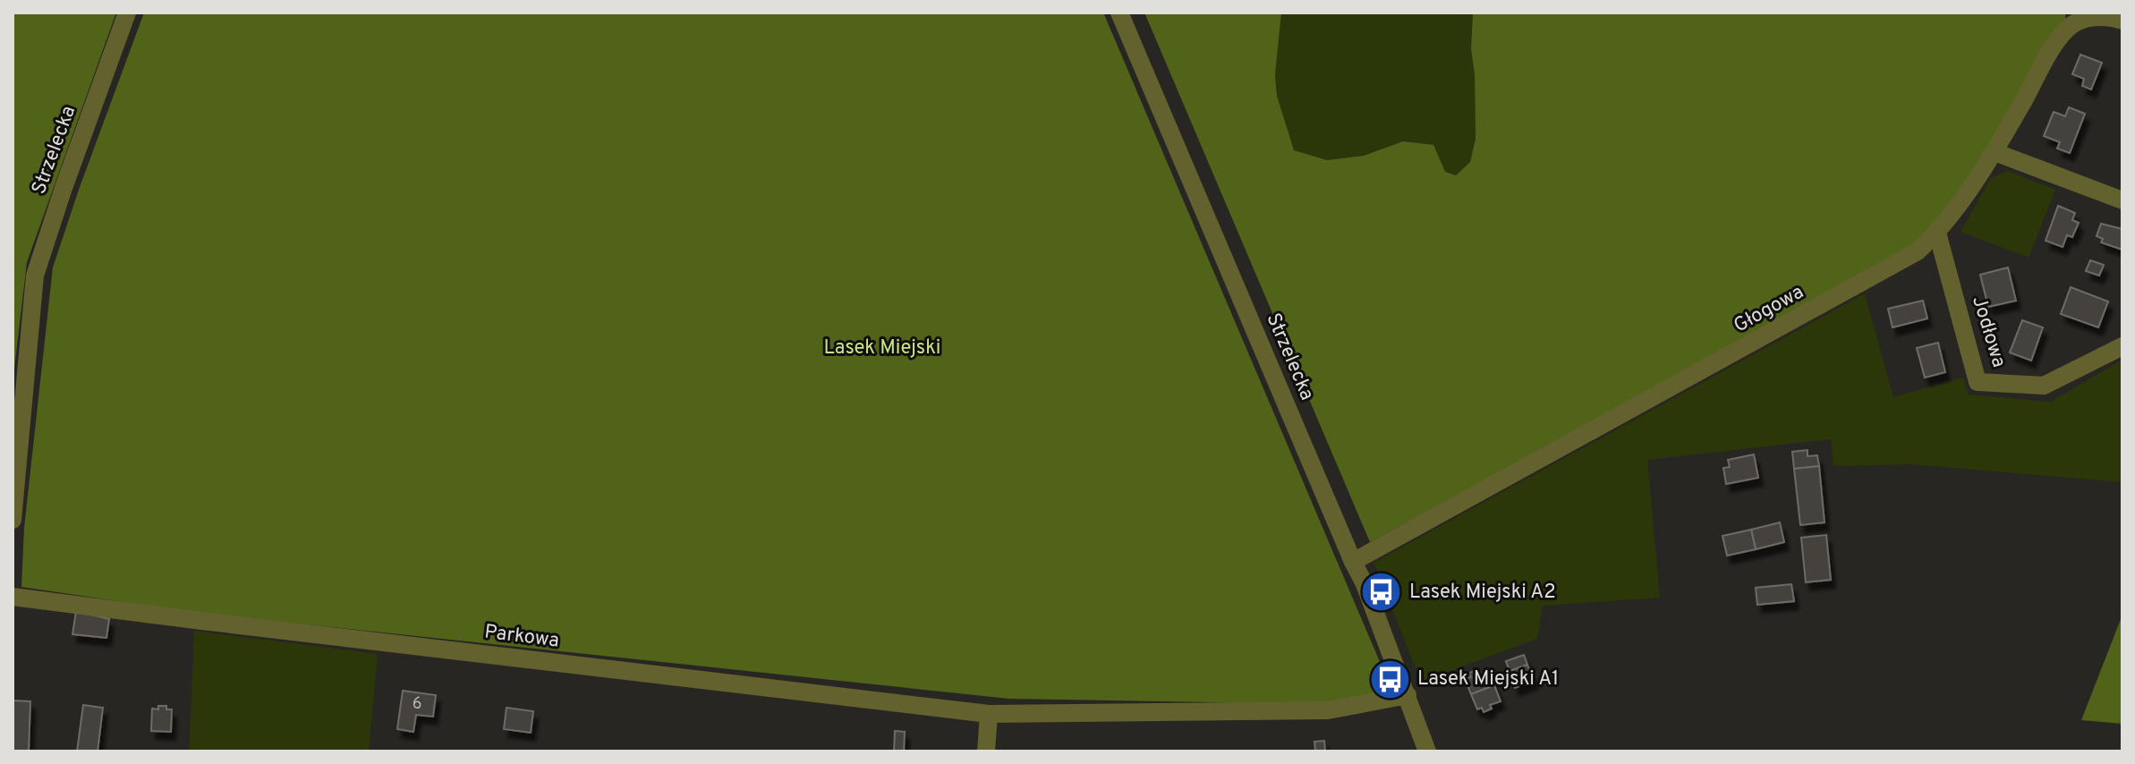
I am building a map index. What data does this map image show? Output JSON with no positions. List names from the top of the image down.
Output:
{
  "streets": {
    "street": [
      "Strzelecka",
      "Głogowa",
      "Jodłowa",
      "Parkowa"
    ]
  },
  "crossings": [
    ["Strzelecka", "Głogowa"],
    ["Strzelecka", "Parkowa"],
    ["Głogowa", "Jodłowa"]
  ],
  "parks": ["Lasek Miejski"],
  "places": {
    "bus stop": ["Lasek Miejski A2", "Lasek Miejski A1"]
  },
  "house_numbers": ["6"]
}
